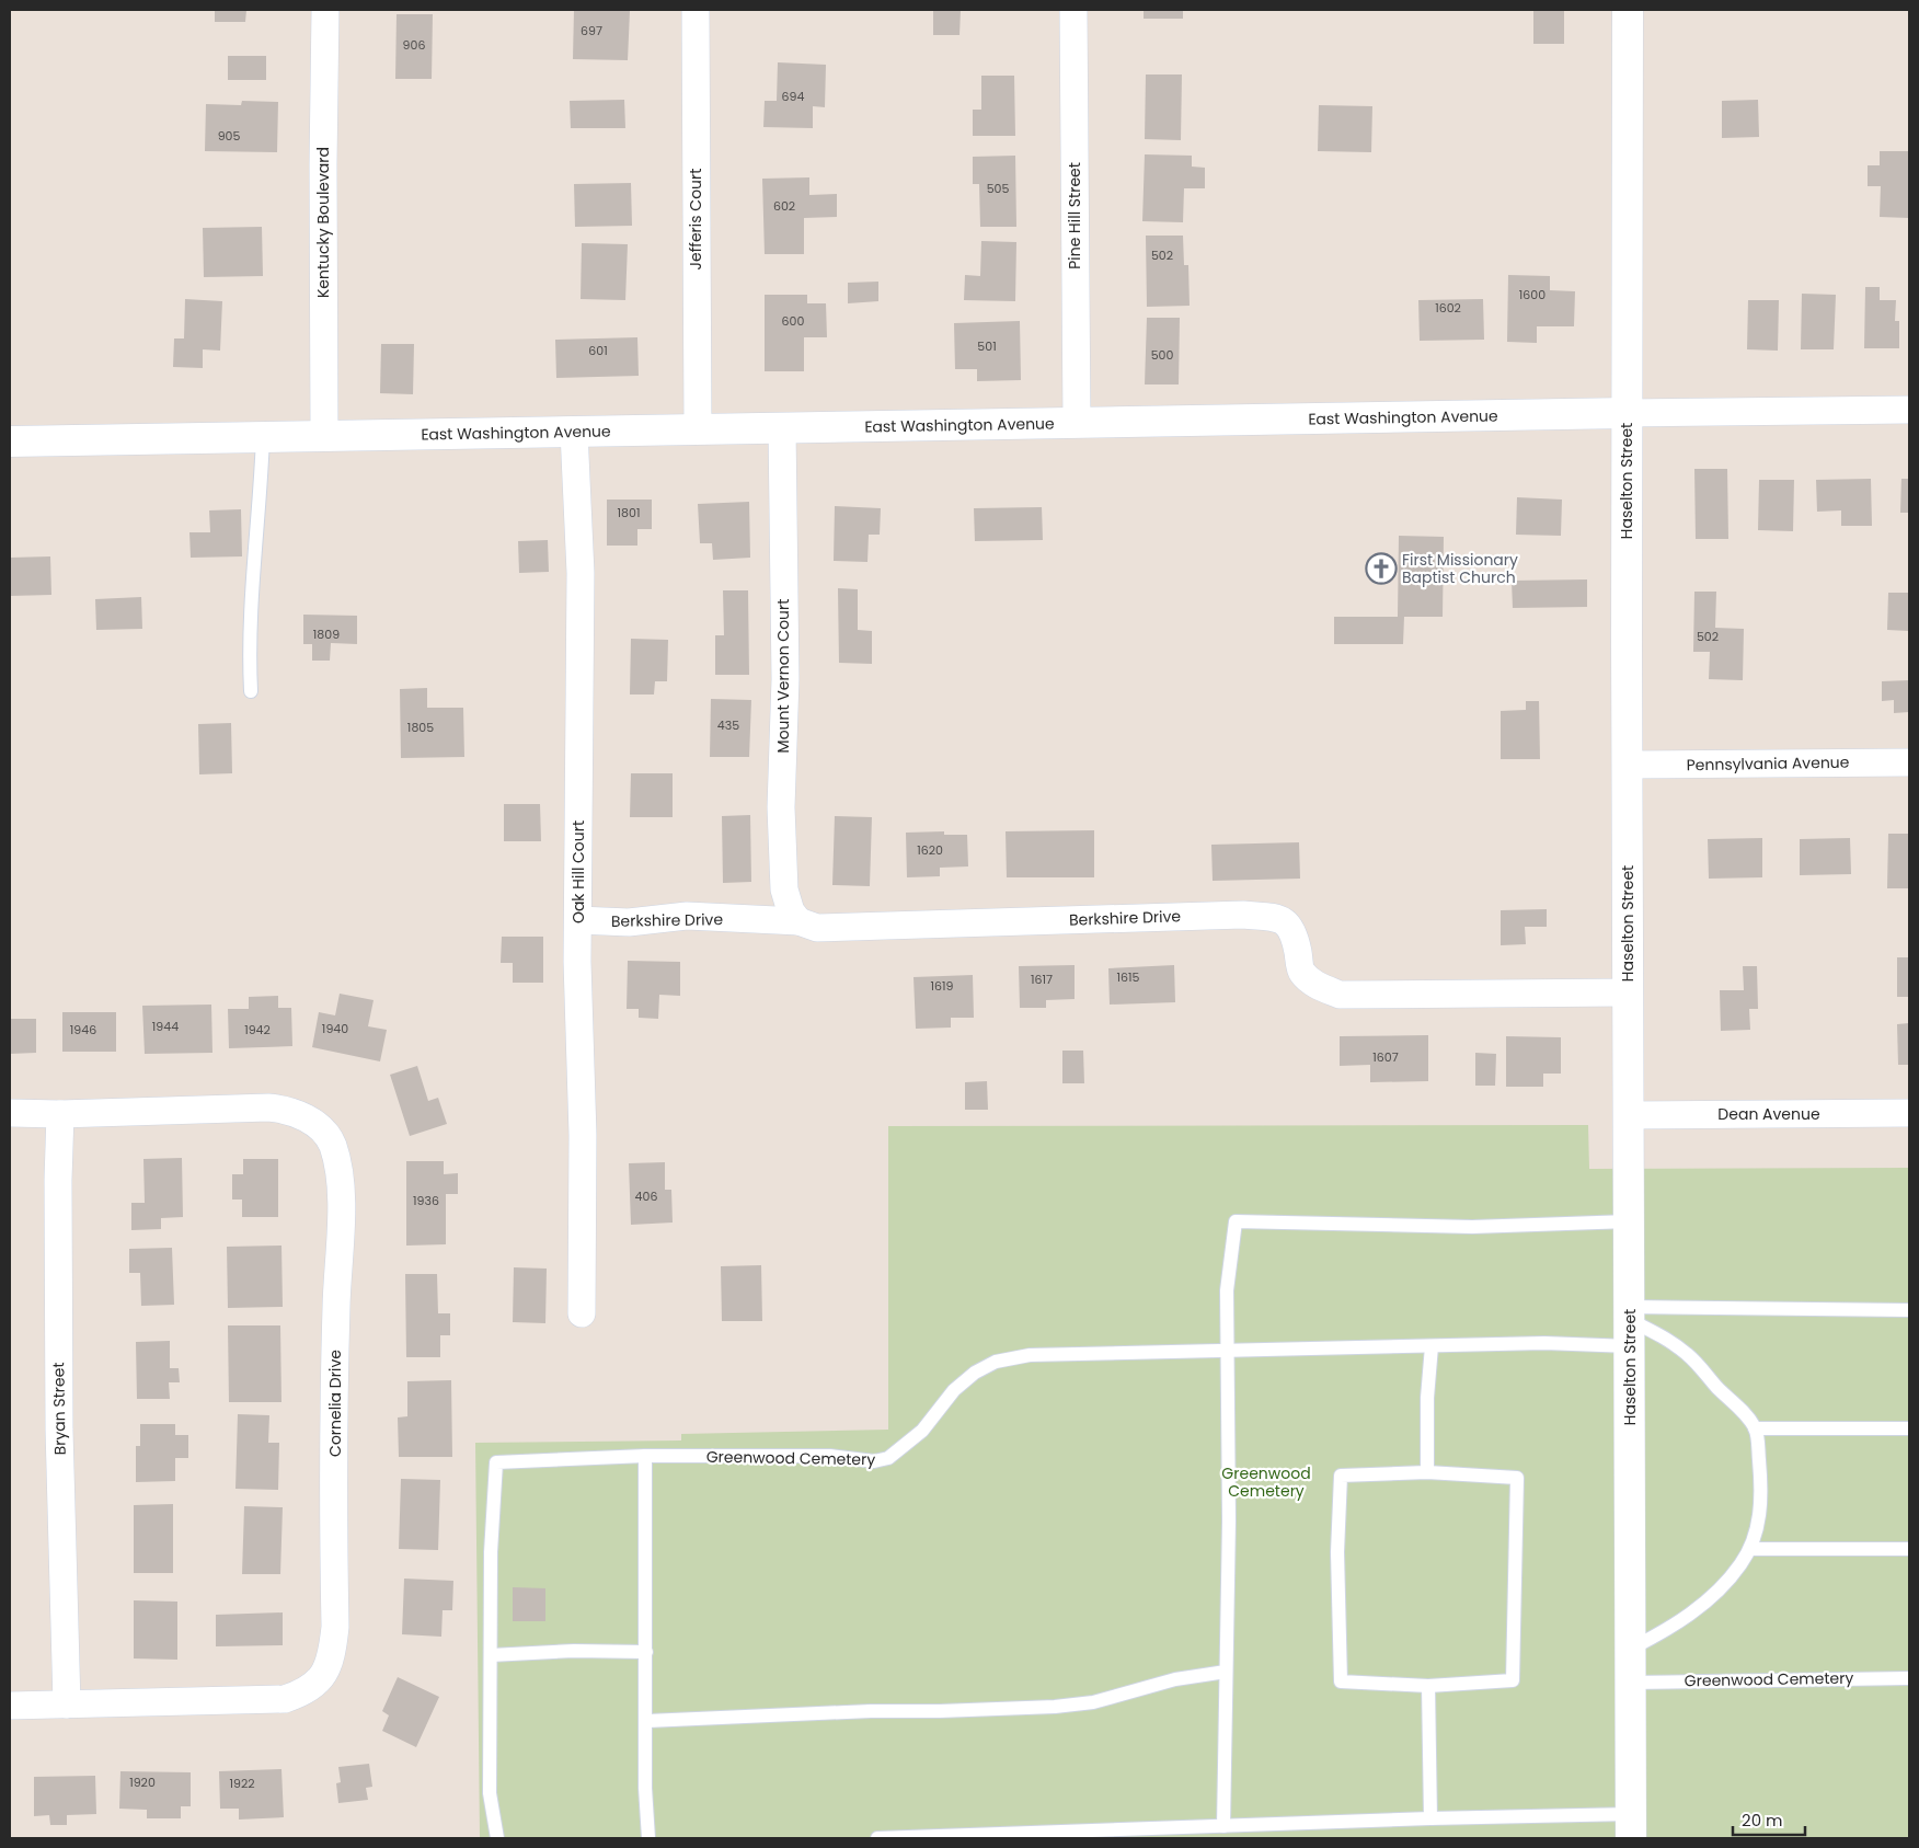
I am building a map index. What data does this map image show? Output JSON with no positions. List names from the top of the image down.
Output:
{
  "streets": {
    "street": [
      "Pine Hill Street",
      "Jefferis Court",
      "Kentucky Boulevard",
      "East Washington Avenue",
      "Haselton Street",
      "Mount Vernon Court",
      "Pennsylvania Avenue",
      "Oak Hill Court",
      "Berkshire Drive",
      "Dean Avenue",
      "Cornelia Drive",
      "Bryan Street"
    ],
    "lane": ["Greenwood Cemetery"]
  },
  "crossings": [
    ["Pine Hill Street", "East Washington Avenue"],
    ["Jefferis Court", "East Washington Avenue"],
    ["Kentucky Boulevard", "East Washington Avenue"],
    ["East Washington Avenue", "Haselton Street"],
    ["East Washington Avenue", "Mount Vernon Court"],
    ["East Washington Avenue", "Oak Hill Court"],
    ["Haselton Street", "Pennsylvania Avenue"],
    ["Haselton Street", "Berkshire Drive"],
    ["Haselton Street", "Dean Avenue"],
    ["Haselton Street", "Greenwood Cemetery"],
    ["Mount Vernon Court", "Berkshire Drive"],
    ["Oak Hill Court", "Berkshire Drive"],
    ["Cornelia Drive", "Bryan Street"]
  ],
  "parks": ["Greenwood Cemetery"],
  "places": {
    "church": ["First Missionary Baptist Church"]
  },
  "house_numbers": [
    "697",
    "906",
    "694",
    "905",
    "505",
    "602",
    "502",
    "1600",
    "1602",
    "600",
    "501",
    "601",
    "500",
    "1801",
    "1809",
    "502",
    "435",
    "1805",
    "1620",
    "1615",
    "1617",
    "1619",
    "1944",
    "1940",
    "1946",
    "1942",
    "1607",
    "406",
    "1936",
    "1920",
    "1922"
  ],
  "scale_bar": "20 m"
}
